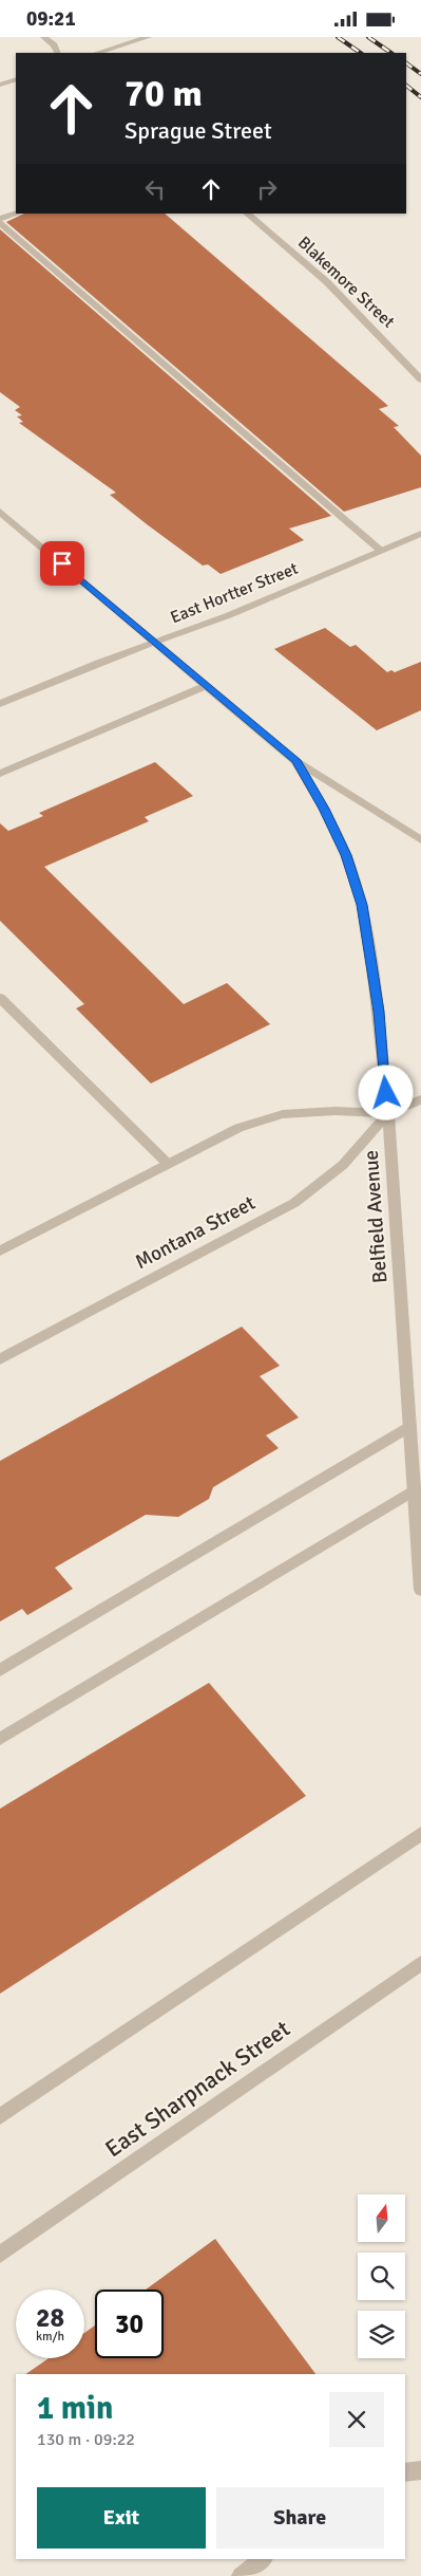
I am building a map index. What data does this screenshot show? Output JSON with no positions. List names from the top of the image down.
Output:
{
  "streets": {
    "street": [
      "Blakemore Street",
      "East Hortter Street",
      "Belfield Avenue",
      "Montana Street",
      "East Sharpnack Street"
    ]
  },
  "crossings": [
    ["Belfield Avenue", "Montana Street"]
  ],
  "north": "top",
  "page": {
    "status": "09:21",
    "turn": ["70 m", "Sprague Street"],
    "speed": "28 km/h",
    "limit": "30",
    "heading": ["1 min", "130 m · 09:22"],
    "buttons": ["Exit", "Share"]
  }
}
